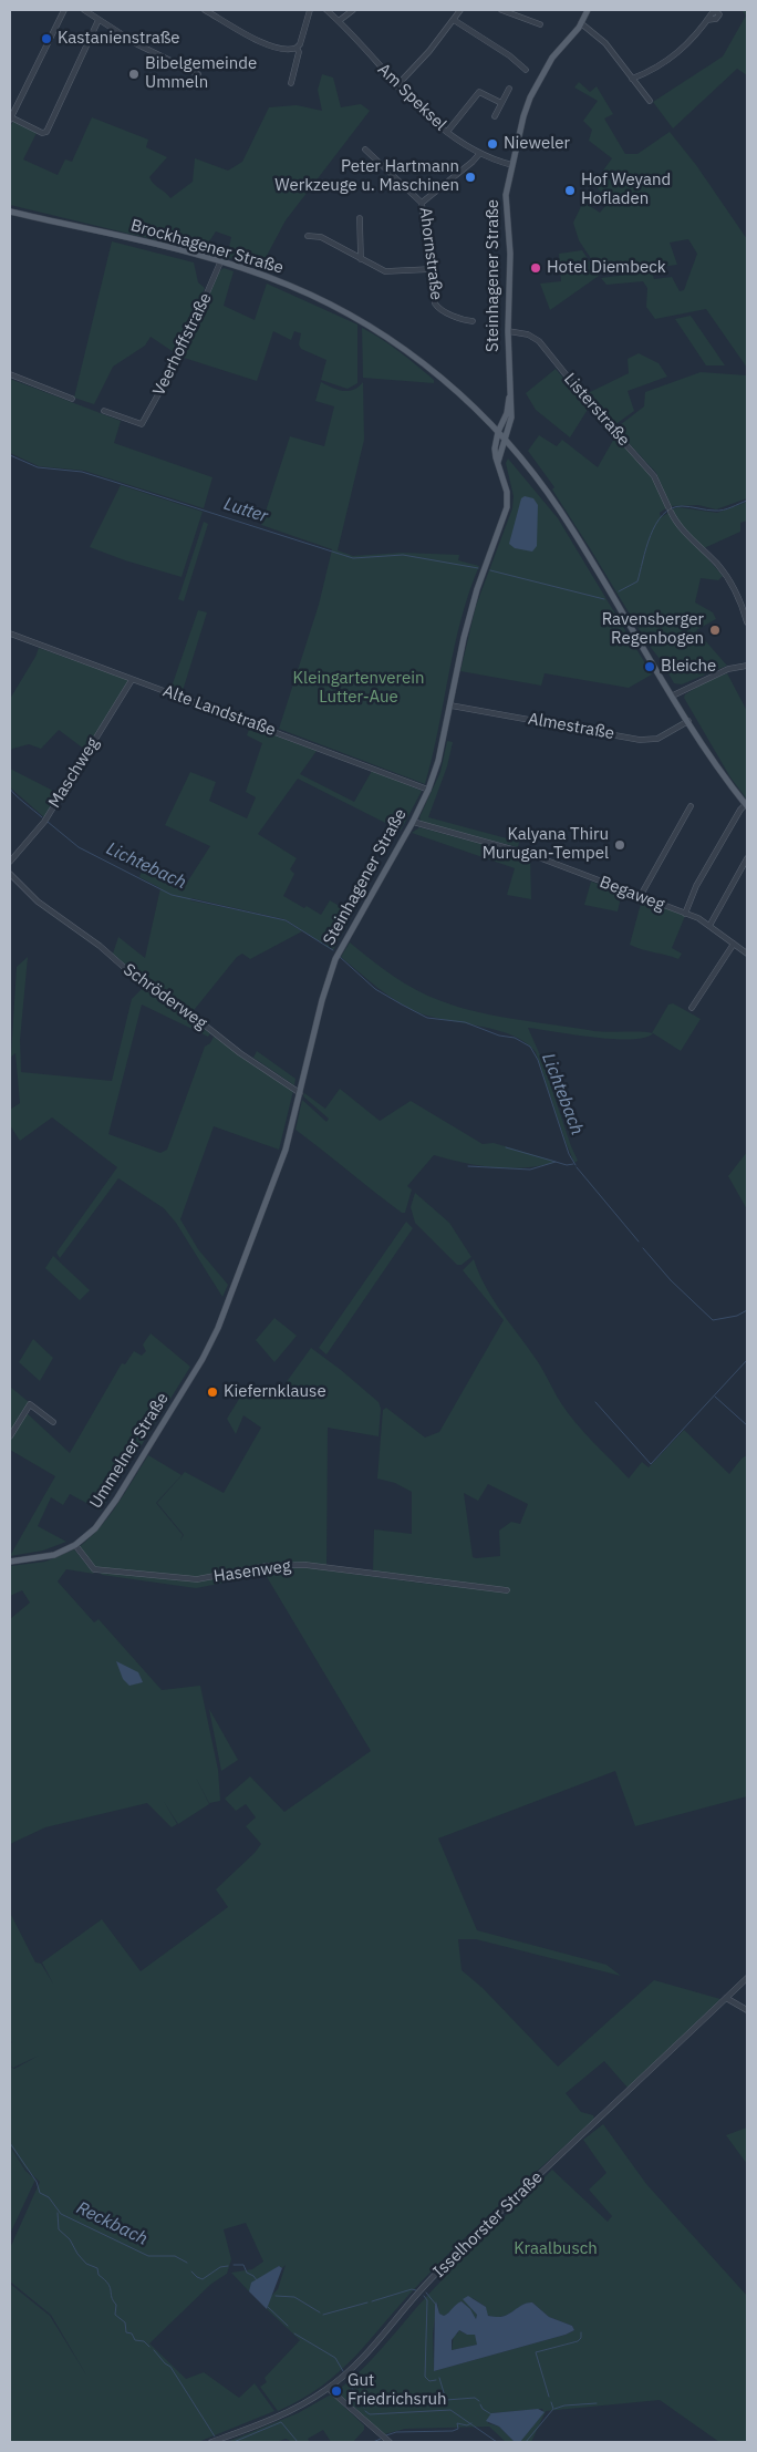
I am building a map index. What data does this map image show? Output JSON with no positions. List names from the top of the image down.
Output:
{
  "streets": {
    "main road": ["Brockhagener Straße", "Steinhagener Straße", "Ummelner Straße"],
    "street": [
      "Am Speksel",
      "Ahornstraße",
      "Veerhoffstraße",
      "Listerstraße",
      "Alte Landstraße",
      "Almestraße",
      "Maschweg",
      "Begaweg",
      "Schröderweg",
      "Hasenweg",
      "Isselhorster Straße"
    ]
  },
  "crossings": [
    ["Am Speksel", "Ahornstraße"],
    ["Am Speksel", "Steinhagener Straße"],
    ["Brockhagener Straße", "Steinhagener Straße"],
    ["Brockhagener Straße", "Veerhoffstraße"],
    ["Brockhagener Straße", "Almestraße"],
    ["Steinhagener Straße", "Listerstraße"],
    ["Steinhagener Straße", "Alte Landstraße"],
    ["Steinhagener Straße", "Almestraße"],
    ["Steinhagener Straße", "Begaweg"],
    ["Steinhagener Straße", "Schröderweg"],
    ["Steinhagener Straße", "Ummelner Straße"],
    ["Alte Landstraße", "Maschweg"],
    ["Ummelner Straße", "Hasenweg"]
  ],
  "water": ["Lutter", "Lichtebach", "Reckbach"],
  "parks": ["Kleingartenverein Lutter-Aue", "Kraalbusch"],
  "places": [
    "Kastanienstraße",
    "Bibelgemeinde Ummeln",
    "Nieweler",
    "Peter Hartmann Werkzeuge u. Maschinen",
    "Hof Weyand Hofladen",
    "Hotel Diembeck",
    "Ravensberger Regenbogen",
    "Bleiche",
    "Kalyana Thiru Murugan-Tempel",
    "Kiefernklause",
    "Gut Friedrichsruh"
  ]
}
